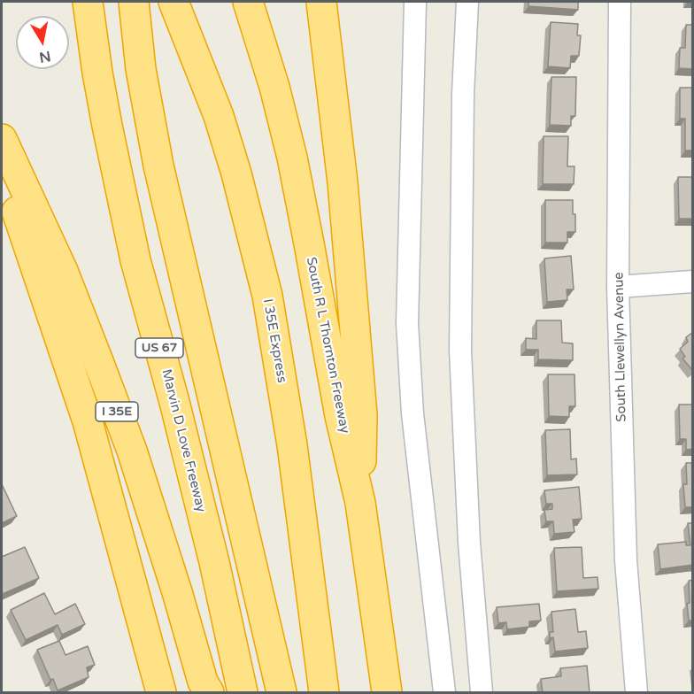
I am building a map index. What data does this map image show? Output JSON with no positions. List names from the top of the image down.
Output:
{
  "streets": {
    "highway": [
      "I 35E Express",
      "South R L Thornton Freeway",
      "US 67",
      "I 35E",
      "Marvin D Love Freeway"
    ],
    "street": ["South Llewellyn Avenue"]
  },
  "north": "bottom"
}
